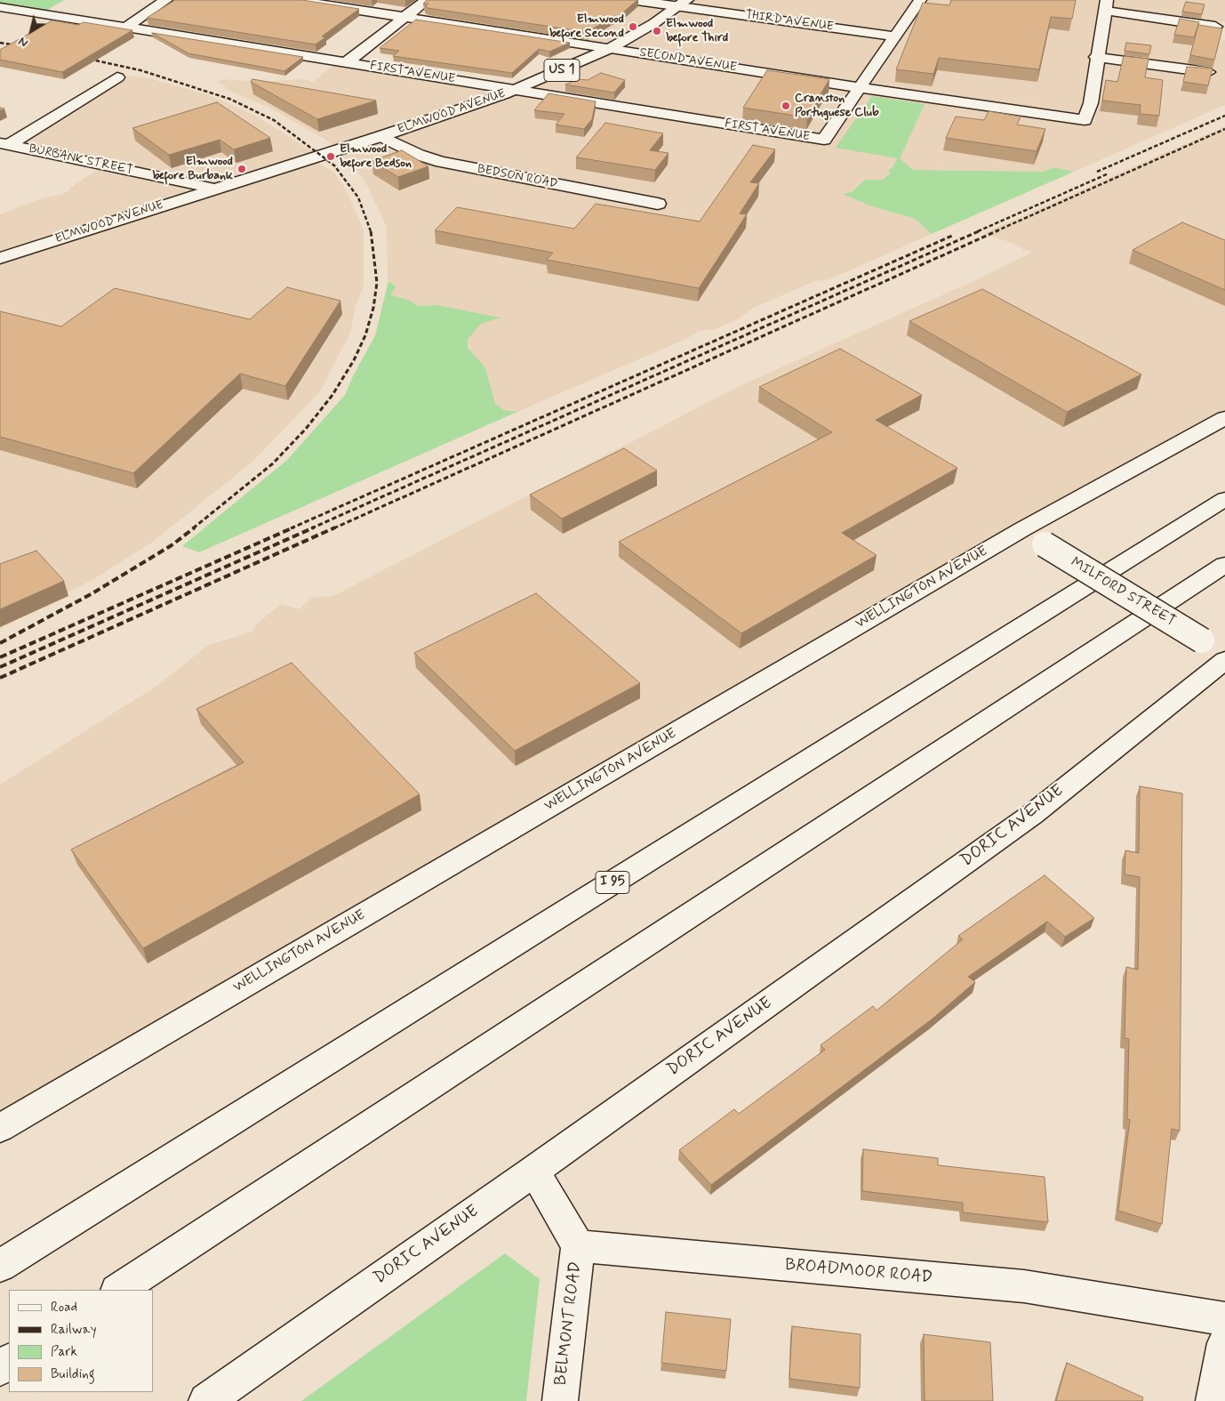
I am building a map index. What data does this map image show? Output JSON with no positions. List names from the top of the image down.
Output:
{
  "streets": {
    "main road": [
      "THIRD AVENUE",
      "SECOND AVENUE",
      "US 1",
      "FIRST AVENUE",
      "ELMWOOD AVENUE",
      "BURBANK STREET",
      "BEDSON ROAD",
      "WELLINGTON AVENUE",
      "MILFORD STREET",
      "DORIC AVENUE",
      "I 95",
      "BROADMOOR ROAD",
      "BELMONT ROAD"
    ]
  },
  "crossings": [
    ["THIRD AVENUE", "ELMWOOD AVENUE"],
    ["SECOND AVENUE", "FIRST AVENUE"],
    ["SECOND AVENUE", "ELMWOOD AVENUE"],
    ["FIRST AVENUE", "ELMWOOD AVENUE"],
    ["ELMWOOD AVENUE", "BURBANK STREET"],
    ["ELMWOOD AVENUE", "BEDSON ROAD"],
    ["WELLINGTON AVENUE", "MILFORD STREET"],
    ["BROADMOOR ROAD", "BELMONT ROAD"]
  ],
  "places": [
    "Elmwood before Second",
    "Elmwood before Third",
    "Cranston Portuguese Club",
    "Elmwood before Bedson",
    "Elmwood before Burbank"
  ],
  "legend": [
    "Road",
    "Railway",
    "Park",
    "Building"
  ],
  "north": "bottom left"
}
